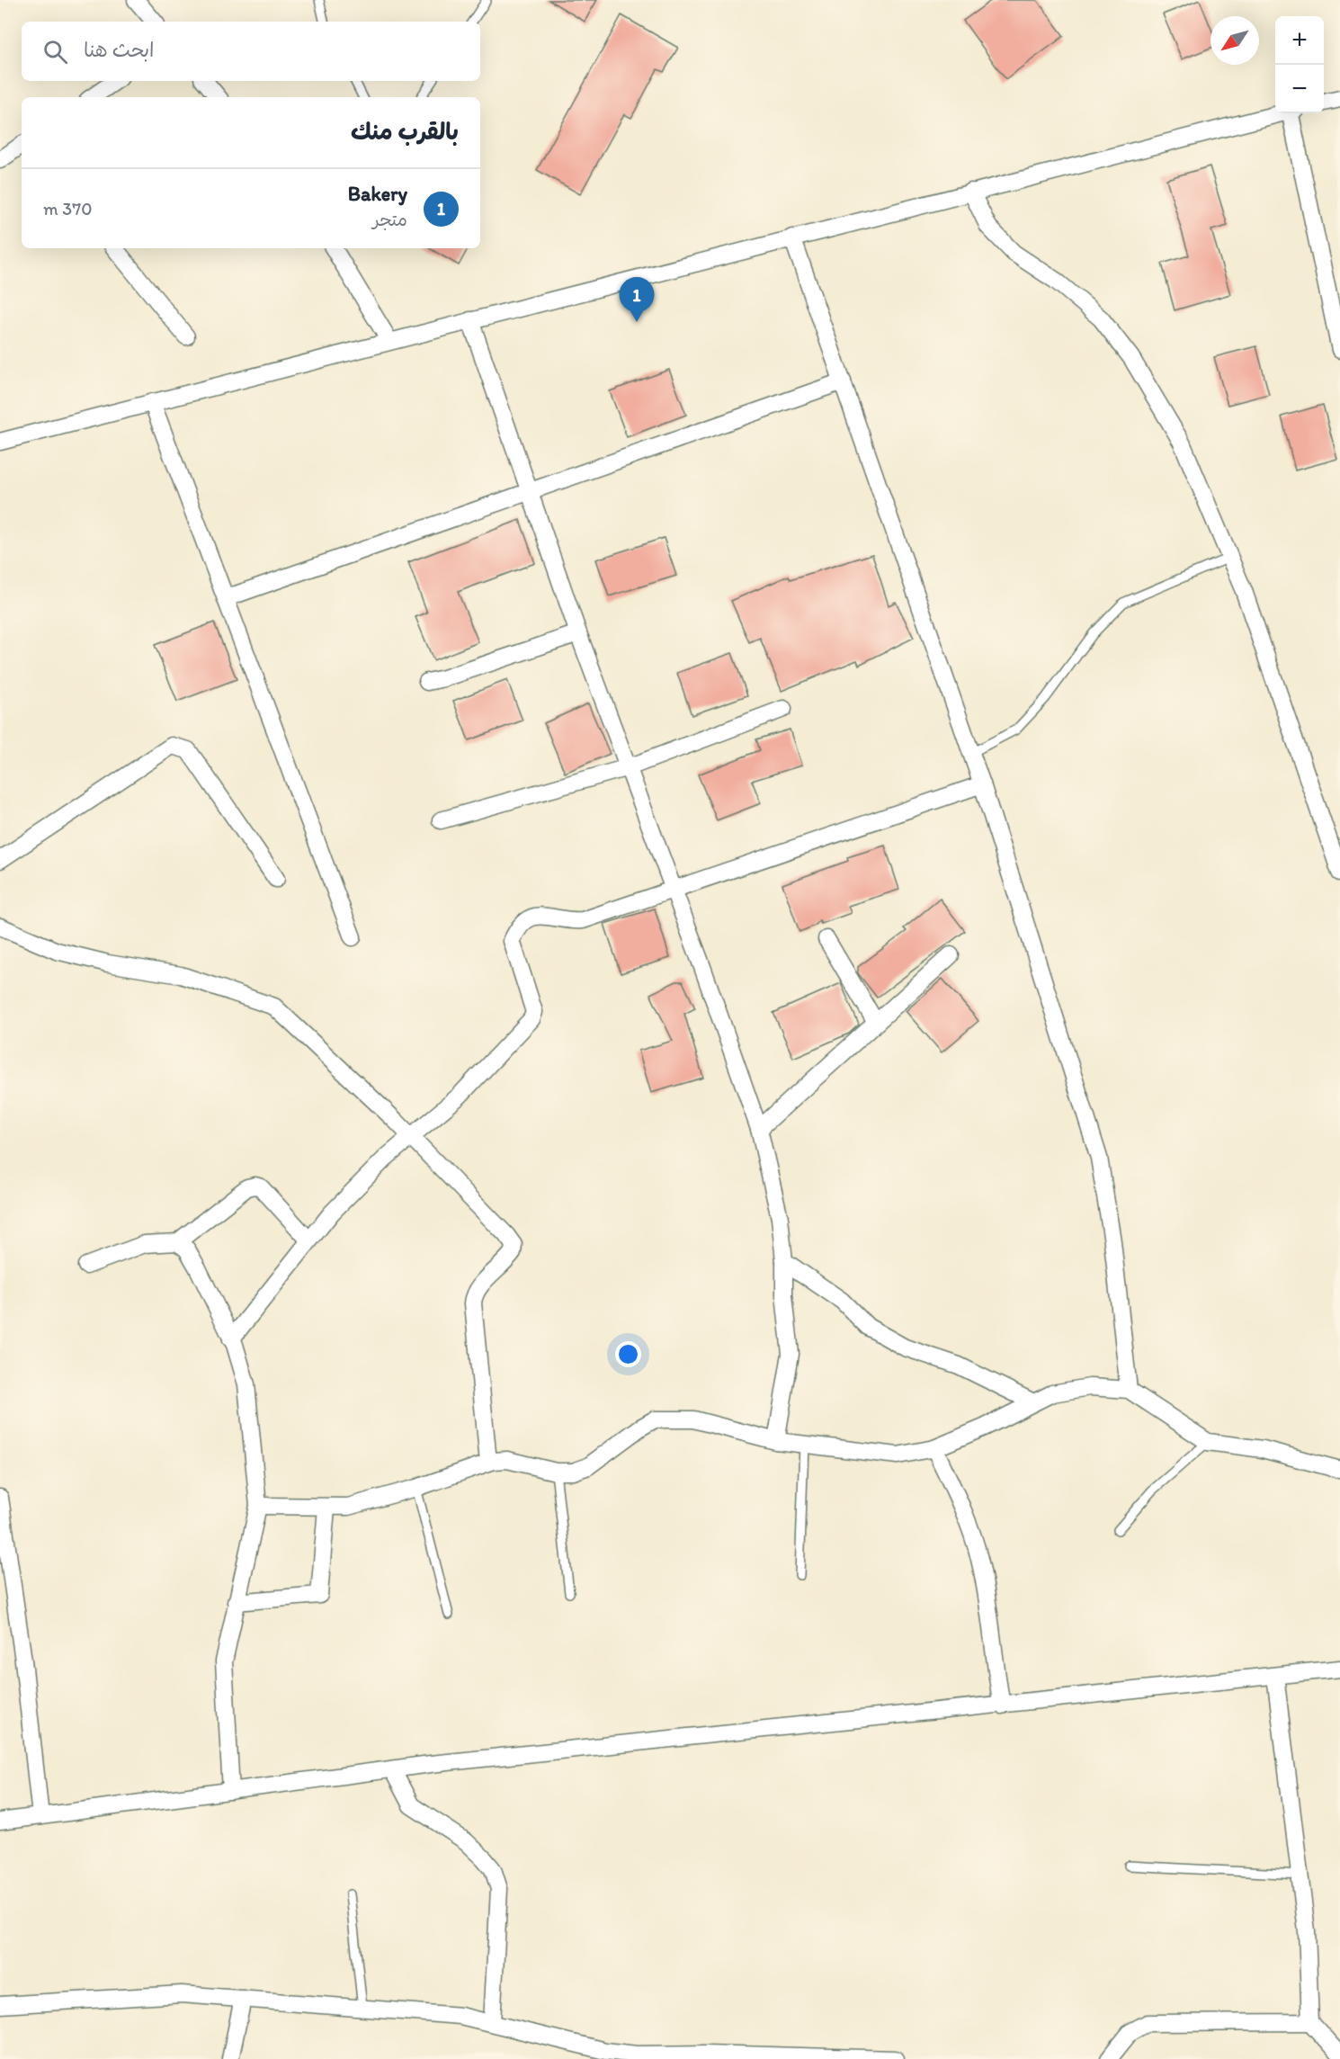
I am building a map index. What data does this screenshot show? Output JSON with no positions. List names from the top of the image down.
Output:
{
  "north": "bottom left",
  "page": {
    "map_buttons": ["+", "−"],
    "search": "ابحث هنا",
    "heading": "بالقرب منك",
    "list": [
      {
        "mark": "1",
        "name": "Bakery",
        "note": "متجر",
        "value": "370 m"
      }
    ],
    "pins": "1"
  }
}
